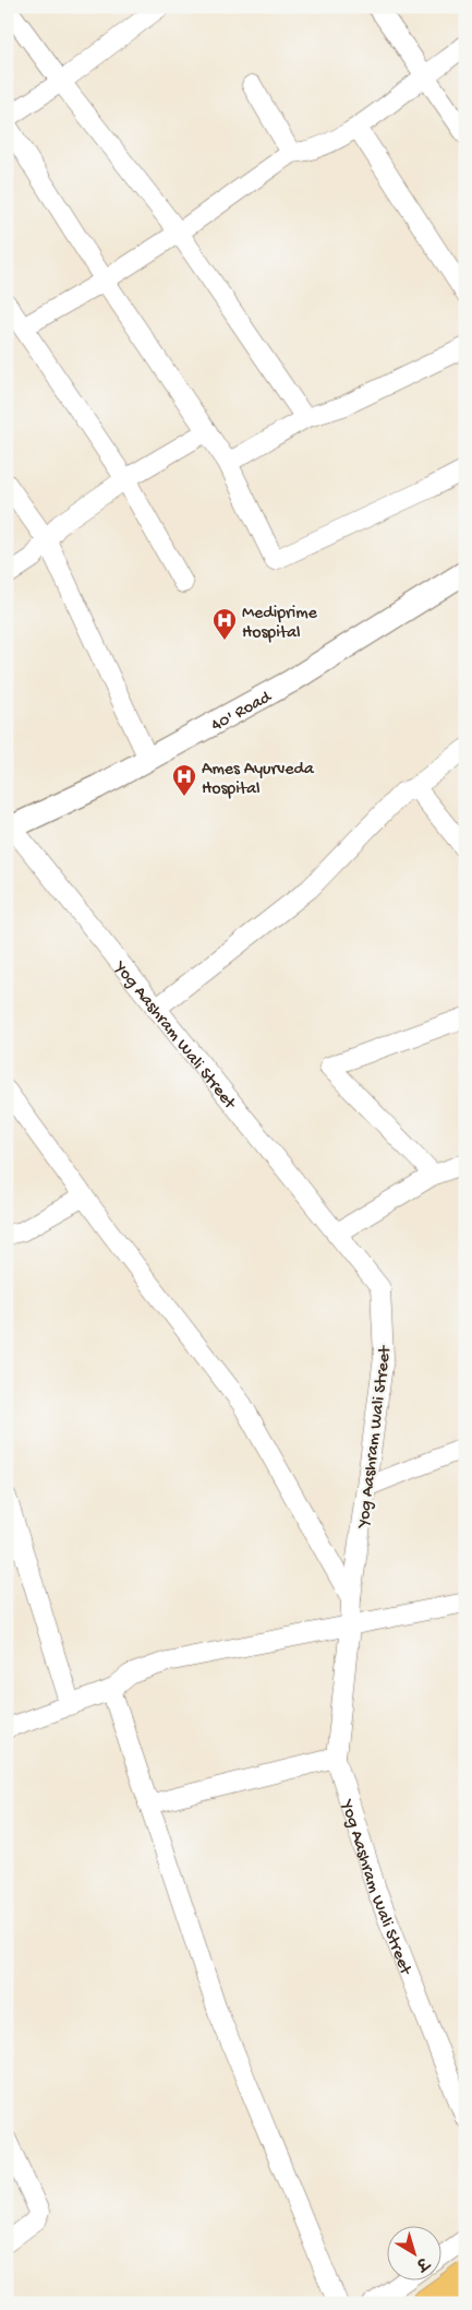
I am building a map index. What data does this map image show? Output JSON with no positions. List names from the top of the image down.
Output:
{
  "streets": {
    "street": ["40' Road", "Yog Aashram Wali Street"]
  },
  "crossings": [
    ["40' Road", "Yog Aashram Wali Street"]
  ],
  "places": {
    "hospital": ["Mediprime Hospital", "Ames Ayurveda Hospital"]
  },
  "north": "bottom right"
}
